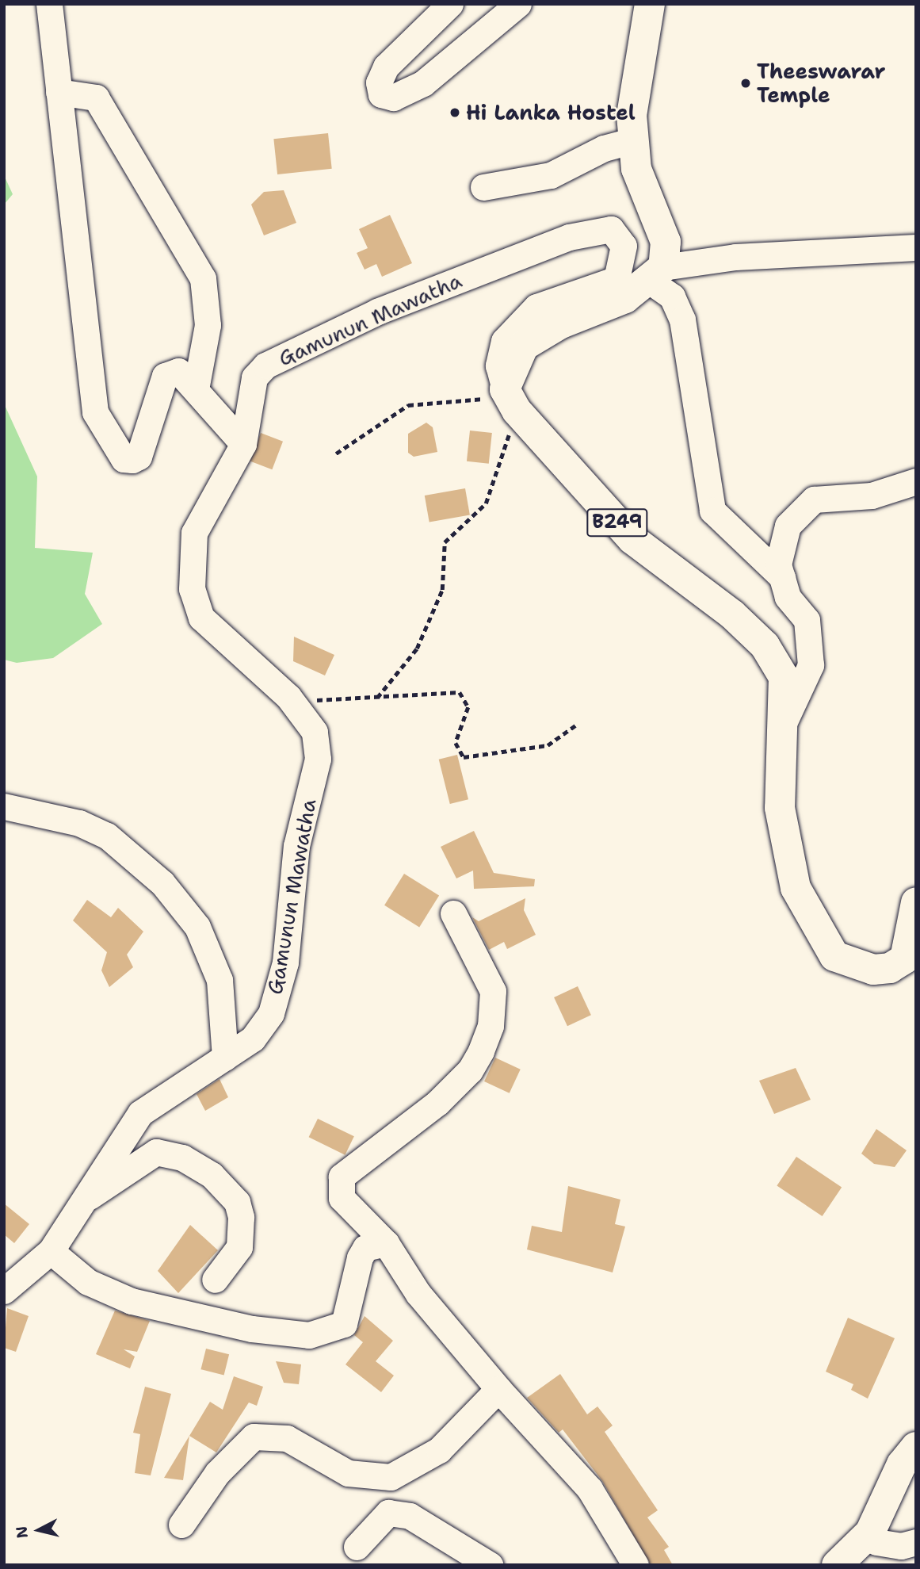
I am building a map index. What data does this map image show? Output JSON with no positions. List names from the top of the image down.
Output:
{
  "streets": {
    "main road": ["B249"],
    "street": ["Gamunun Mawatha"]
  },
  "crossings": [
    ["Gamunun Mawatha", "B249"]
  ],
  "places": ["Theeswarar Temple", "Hi Lanka Hostel"],
  "north": "left"
}
